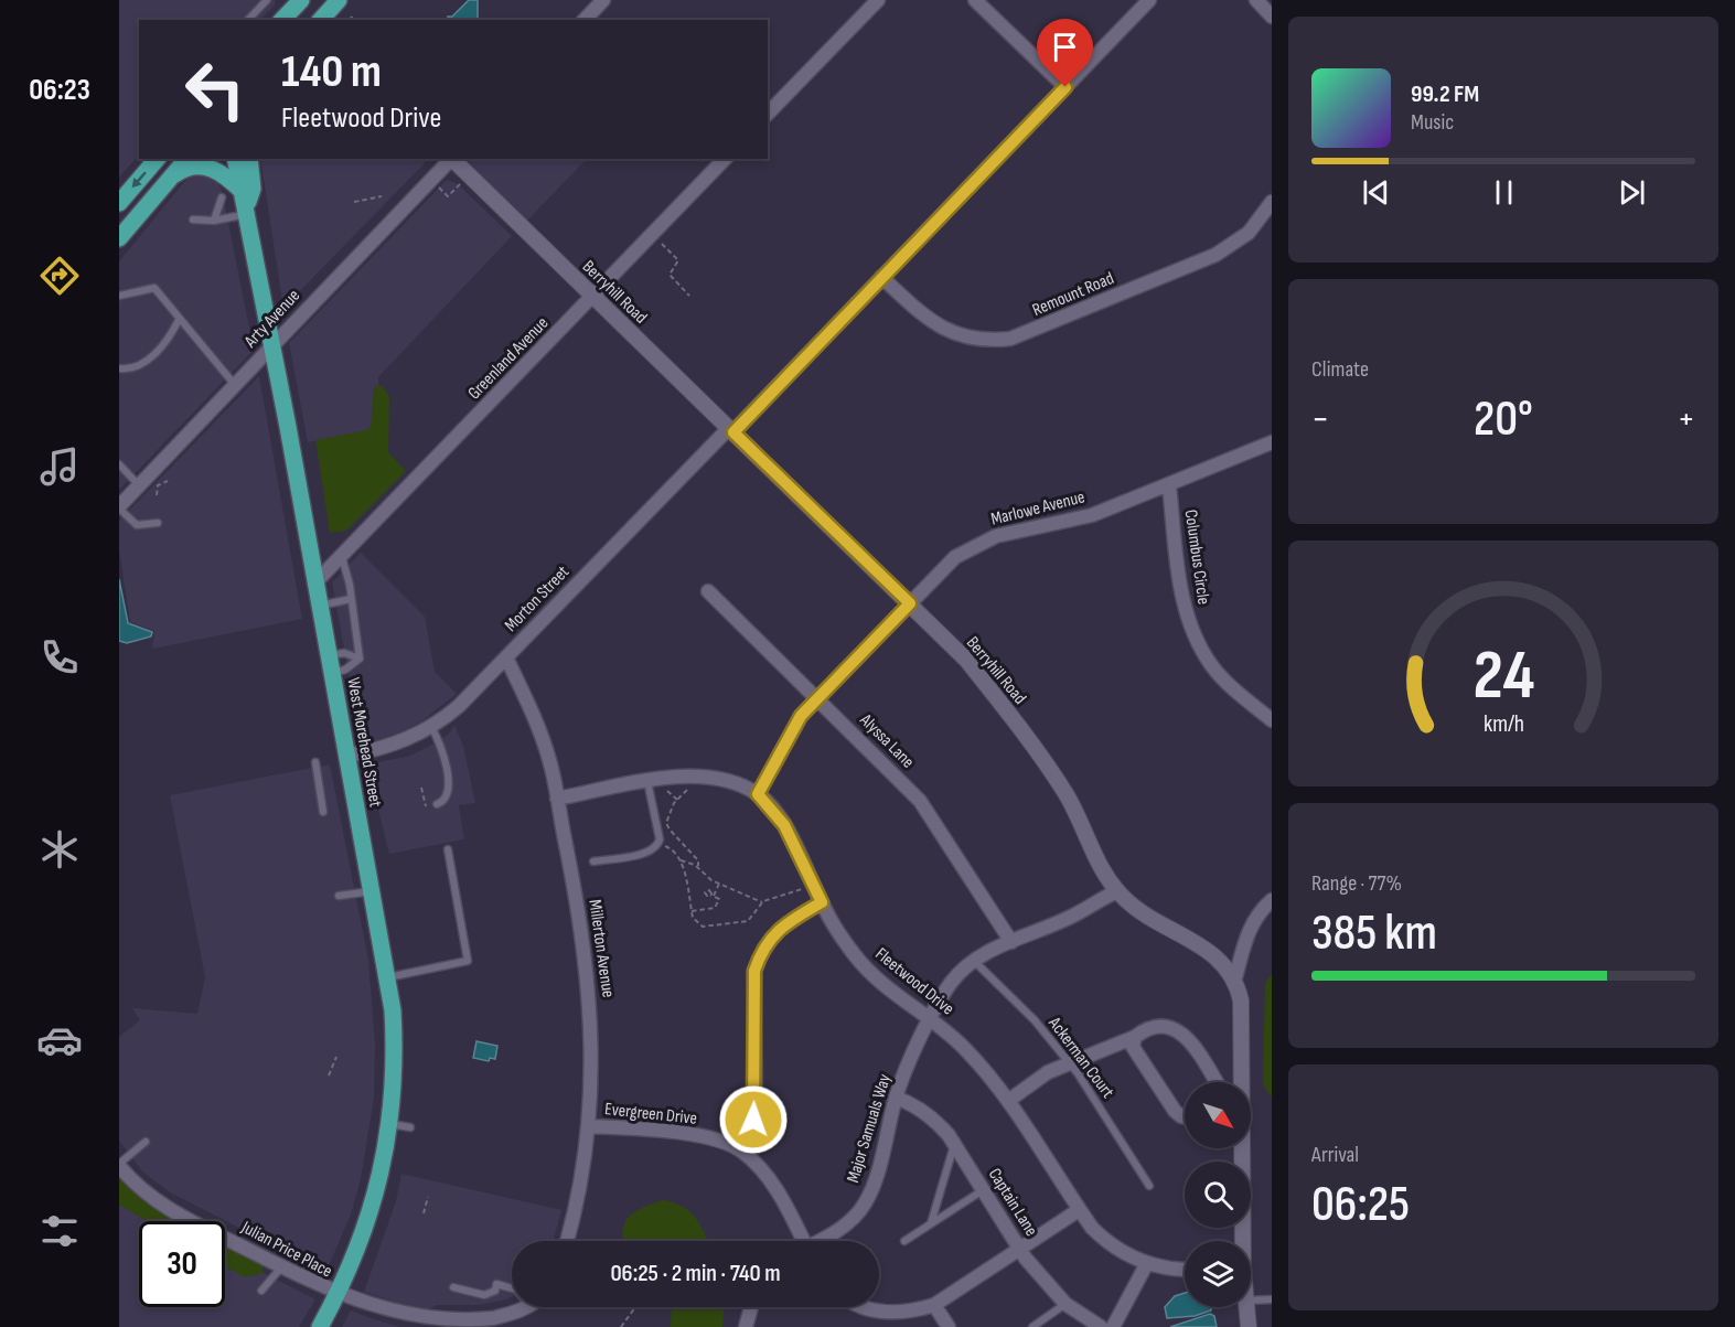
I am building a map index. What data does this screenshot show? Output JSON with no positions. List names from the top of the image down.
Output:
{
  "streets": {
    "main road": ["West Morehead Street"],
    "street": [
      "Berryhill Road",
      "Remount Road",
      "Arty Avenue",
      "Greenland Avenue",
      "Marlowe Avenue",
      "Columbus Circle",
      "Morton Street",
      "Alyssa Lane",
      "Millerton Avenue",
      "Fleetwood Drive",
      "Evergreen Drive",
      "Major Samuals Way",
      "Captain Lane",
      "Julian Price Place"
    ],
    "lane": ["Ackerman Court"]
  },
  "crossings": [
    ["Berryhill Road", "Greenland Avenue"],
    ["Berryhill Road", "Marlowe Avenue"],
    ["Berryhill Road", "Morton Street"],
    ["Berryhill Road", "Major Samuals Way"],
    ["Remount Road", "Morton Street"],
    ["Arty Avenue", "West Morehead Street"],
    ["Greenland Avenue", "West Morehead Street"],
    ["Marlowe Avenue", "Columbus Circle"],
    ["Marlowe Avenue", "Alyssa Lane"],
    ["Marlowe Avenue", "Fleetwood Drive"],
    ["Morton Street", "West Morehead Street"],
    ["Morton Street", "Millerton Avenue"],
    ["Alyssa Lane", "Major Samuals Way"],
    ["West Morehead Street", "Julian Price Place"],
    ["Millerton Avenue", "Fleetwood Drive"],
    ["Millerton Avenue", "Evergreen Drive"],
    ["Fleetwood Drive", "Major Samuals Way"],
    ["Ackerman Court", "Major Samuals Way"],
    ["Major Samuals Way", "Captain Lane"]
  ],
  "north": "bottom right",
  "page": {
    "tabs": "06:23",
    "turn": ["140 m", "Fleetwood Drive"],
    "song": ["99.2 FM", "Music"],
    "tile": [
      "Climate",
      ["Range · 77%", "385 km"],
      ["Arrival", "06:25"]
    ],
    "heat": ["−", "20°", "+"],
    "limit": "30",
    "trip": "06:25 · 2 min · 740 m",
    "gauge": ["24", "km/h"]
  }
}
